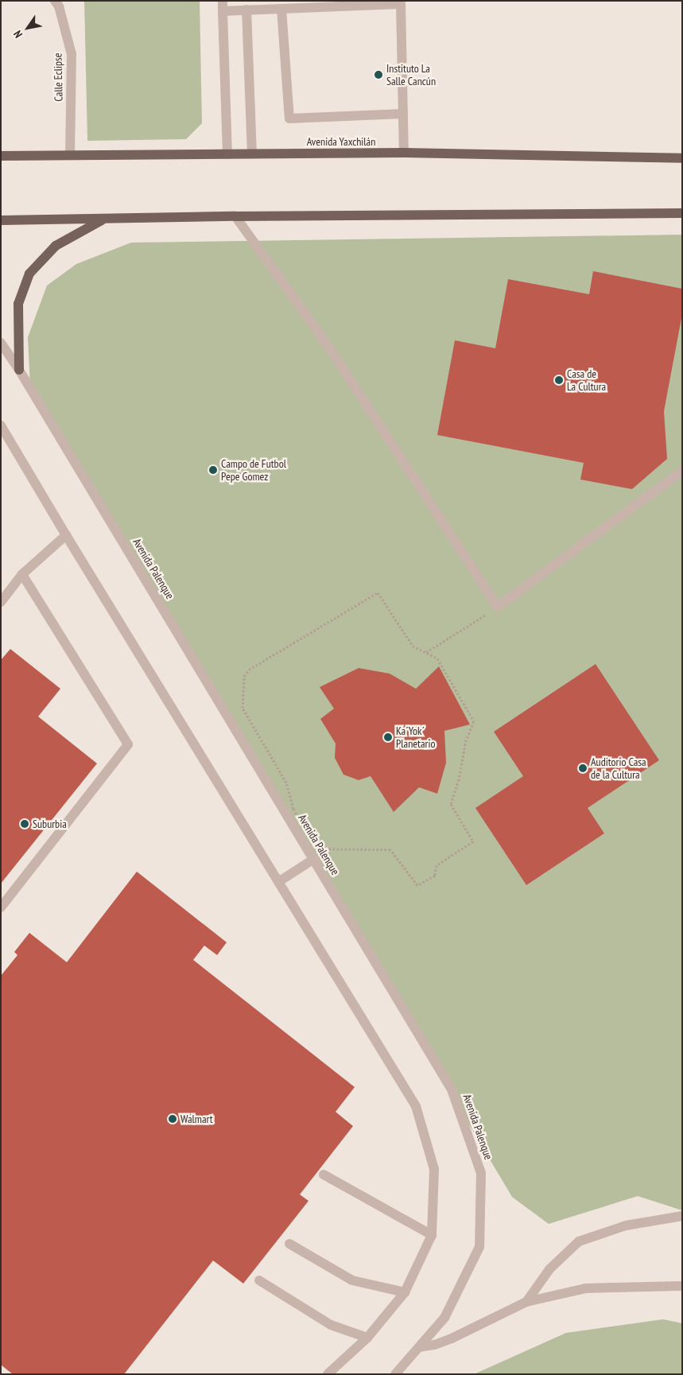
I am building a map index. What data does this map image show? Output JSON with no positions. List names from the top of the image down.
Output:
{
  "streets": {
    "main road": ["Avenida Yaxchilán"],
    "street": ["Calle Eclipse", "Avenida Palenque"]
  },
  "crossings": [
    ["Calle Eclipse", "Avenida Yaxchilán"]
  ],
  "places": [
    "Instituto La Salle Cancún",
    "Casa de La Cultura",
    "Campo de Futbol Pepe Gomez",
    "Ka´Yok´ Planetario",
    "Auditorio Casa de la Cultura",
    "Suburbia",
    "Walmart"
  ],
  "north": "bottom left"
}
